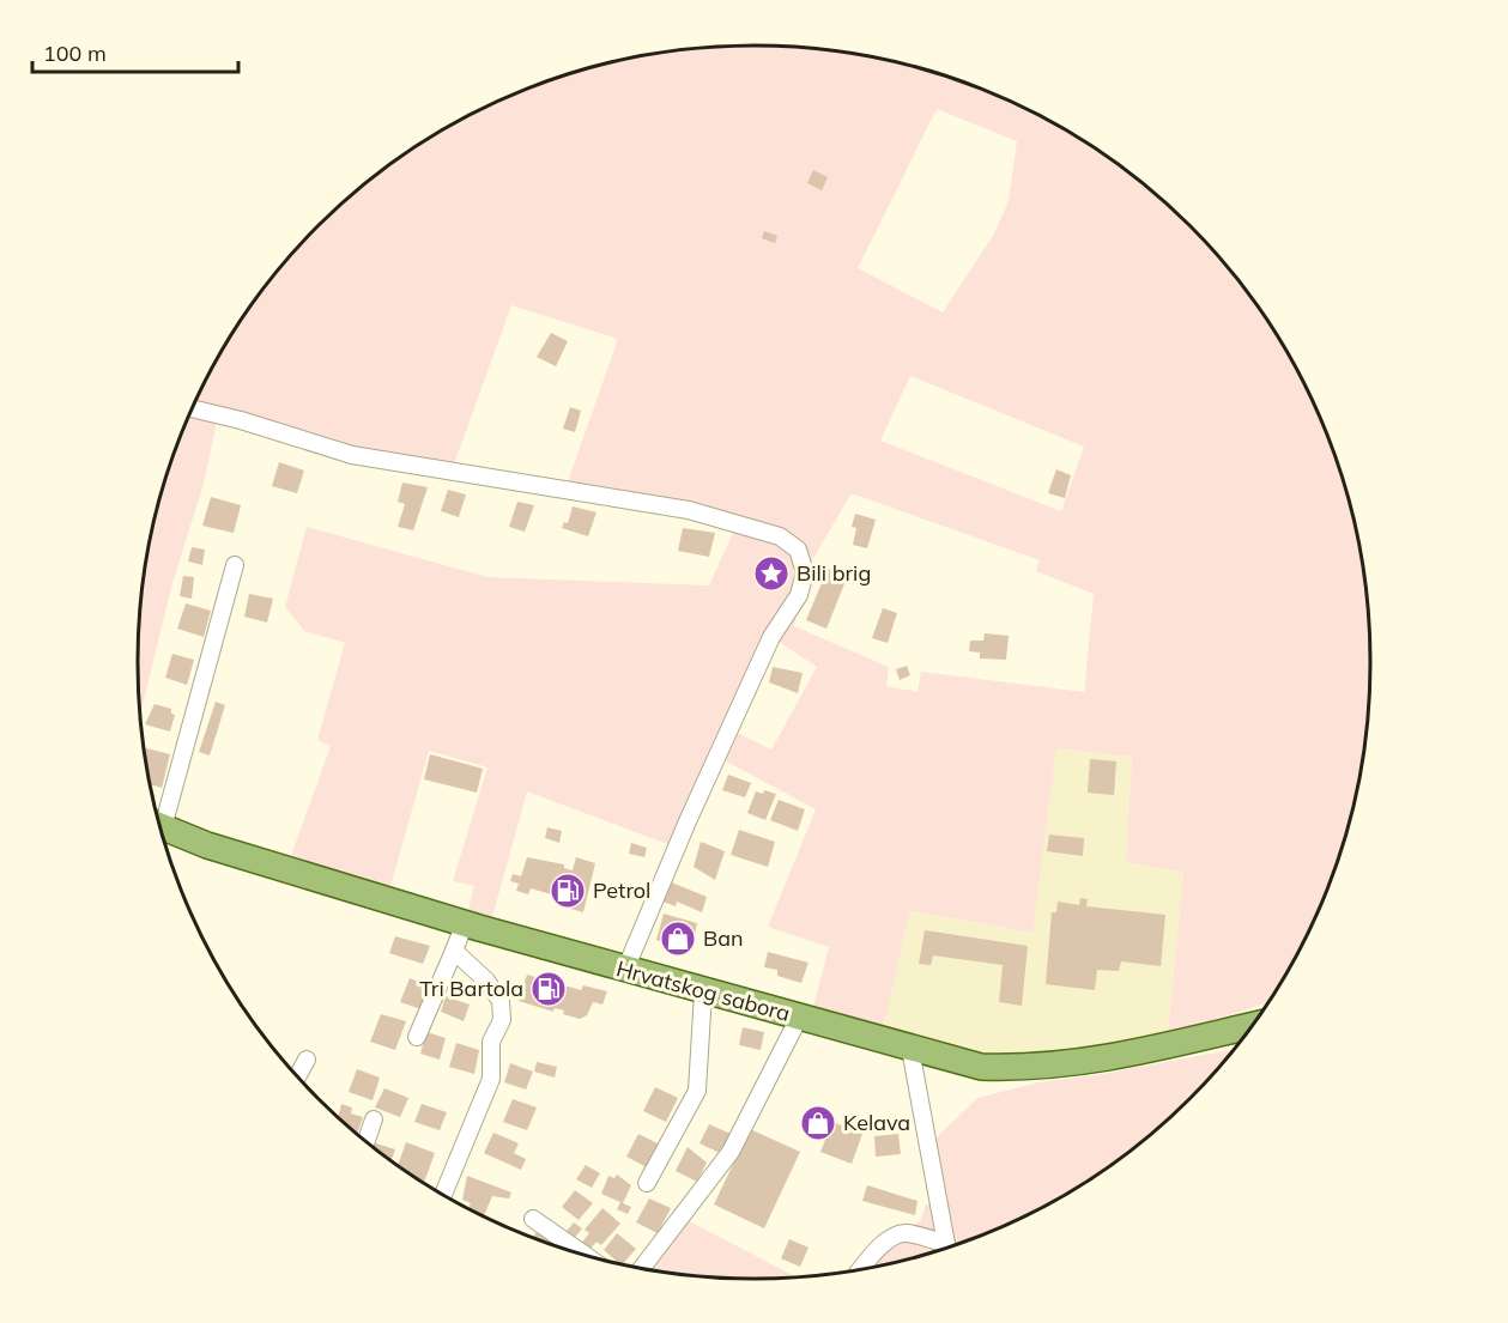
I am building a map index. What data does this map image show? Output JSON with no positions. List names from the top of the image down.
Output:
{
  "streets": {
    "main road": ["Hrvatskog sabora"]
  },
  "places": {
    "place": ["Bili brig"],
    "fuel station": ["Petrol", "Tri Bartola"],
    "shop": ["Ban", "Kelava"]
  },
  "scale_bar": "100 m"
}
